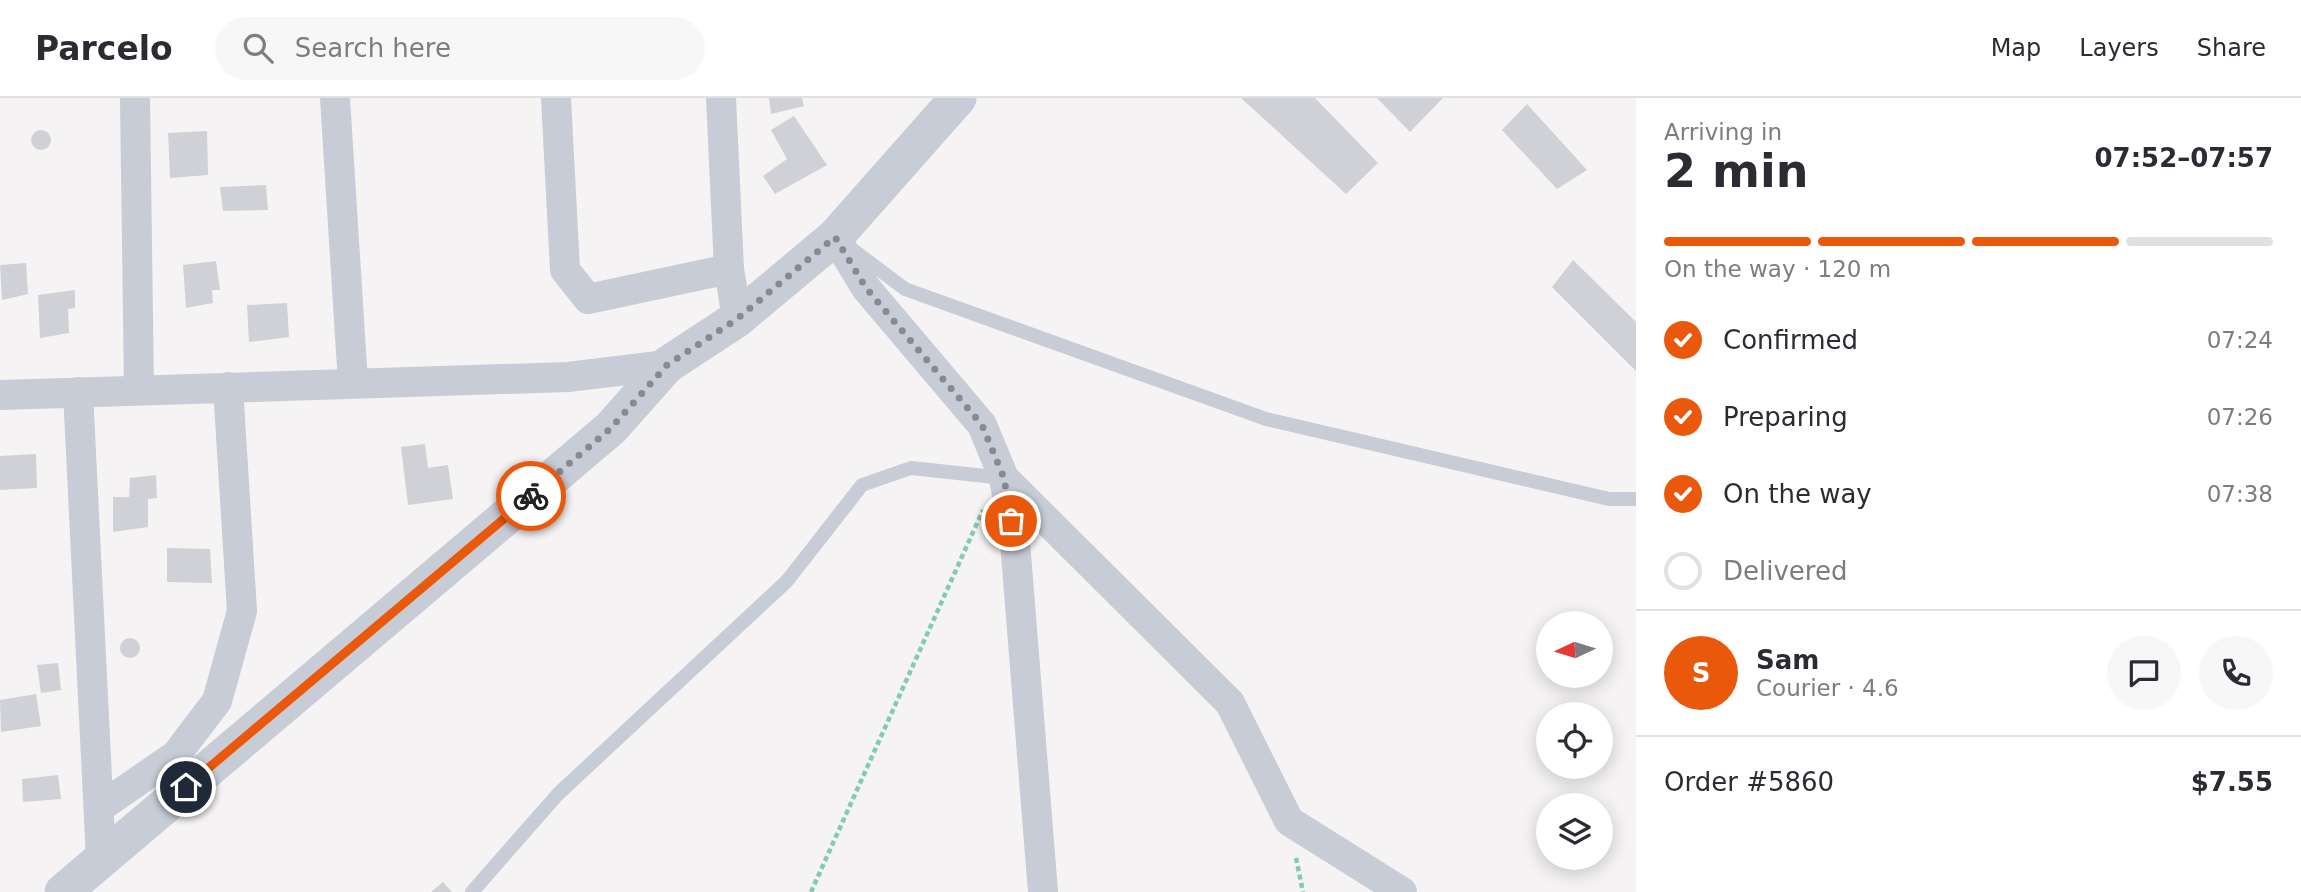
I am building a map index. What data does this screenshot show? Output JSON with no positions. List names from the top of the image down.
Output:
{
  "north": "left",
  "page": {
    "header": "Parcelo",
    "search": "Search here",
    "nav": ["Map", "Layers", "Share"],
    "heading": ["2 min", "Arriving in", "07:52–07:57"],
    "panel": [
      "Sam",
      "Courier · 4.6",
      "Order #5860",
      "$7.55"
    ],
    "bar": "On the way · 120 m",
    "list": [
      ["Confirmed", "07:24"],
      ["Preparing", "07:26"],
      ["On the way", "07:38"],
      "Delivered"
    ],
    "round": "S"
  }
}
